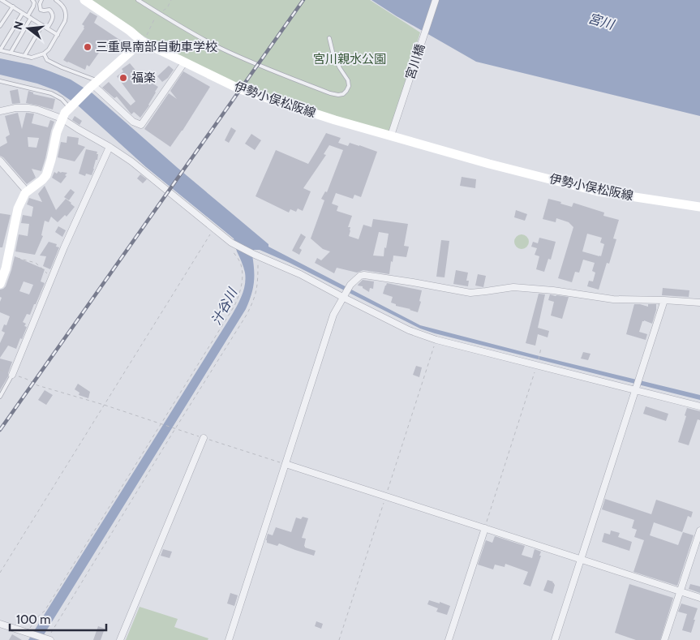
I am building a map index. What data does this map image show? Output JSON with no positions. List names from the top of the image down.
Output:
{
  "streets": {
    "main road": ["伊勢小俣松阪線"],
    "street": ["宮川橋"]
  },
  "crossings": [
    ["宮川橋", "伊勢小俣松阪線"]
  ],
  "water": ["宮川", "汁谷川"],
  "parks": ["宮川親水公園"],
  "places": ["三重県南部自動車学校", "福楽"],
  "scale_bar": "100 m",
  "north": "left"
}
